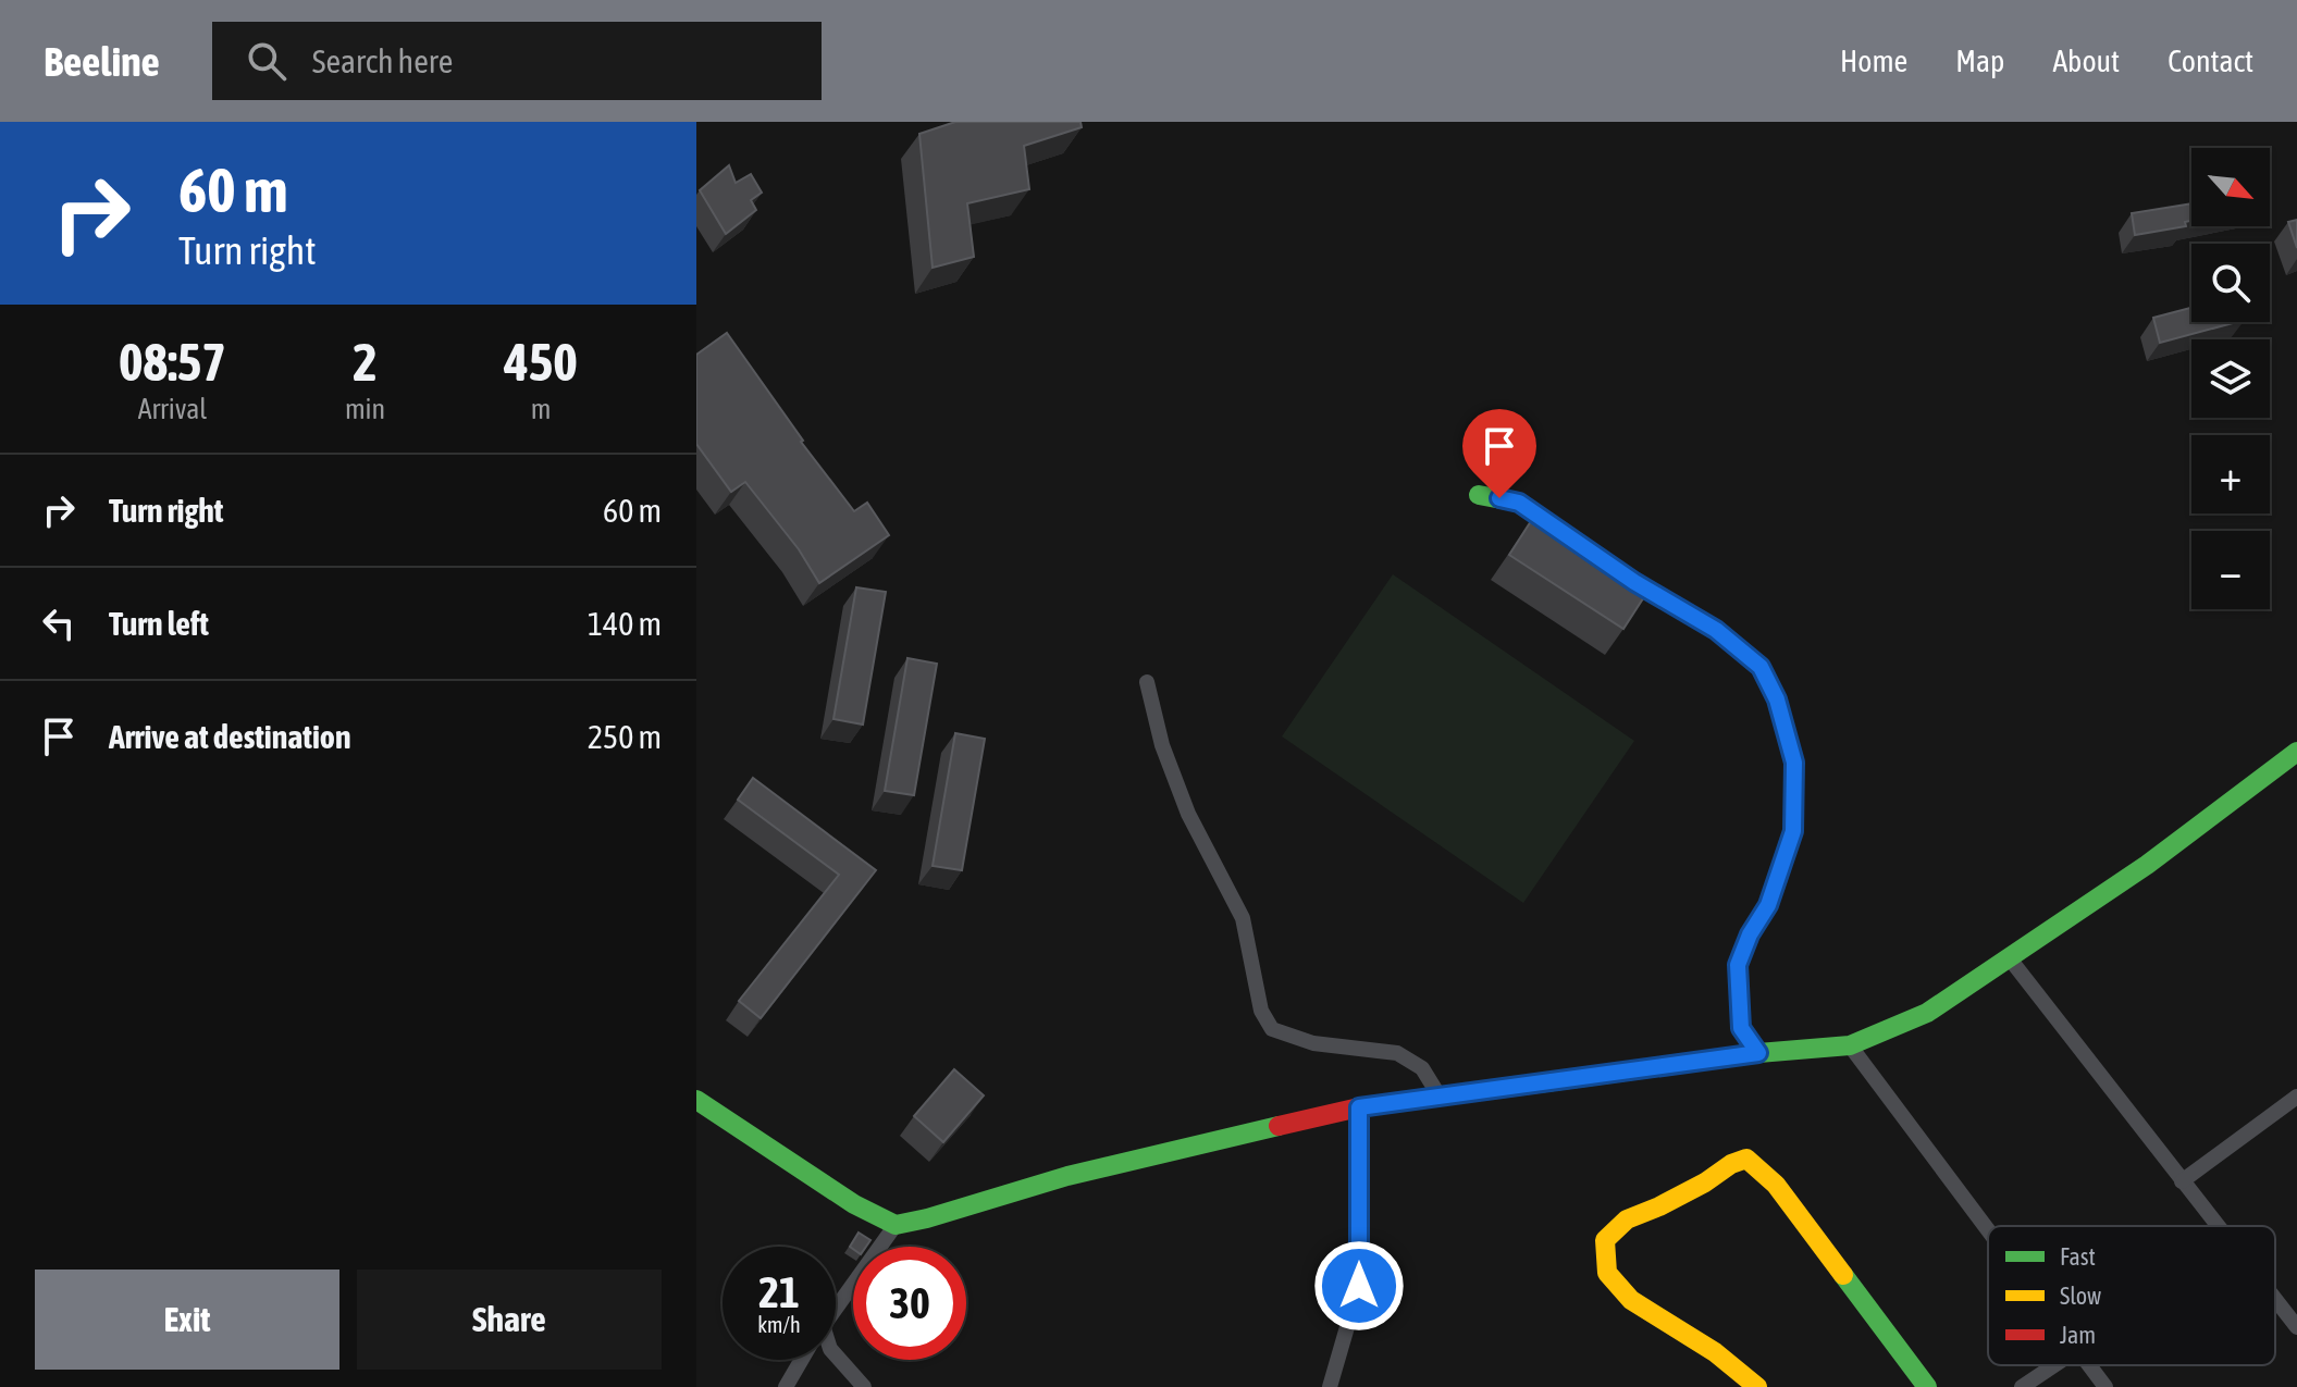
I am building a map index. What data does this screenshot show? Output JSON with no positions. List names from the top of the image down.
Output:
{
  "legend": ["Fast", "Slow", "Jam"],
  "north": "bottom right",
  "page": {
    "header": "Beeline",
    "search": "Search here",
    "nav": [
      "Home",
      "Map",
      "About",
      "Contact"
    ],
    "turn": ["60 m", "Turn right"],
    "map_buttons": ["+", "−"],
    "eta": [
      "08:57",
      "Arrival",
      "2",
      "min",
      "450",
      "m"
    ],
    "list": [
      {
        "name": "Turn right",
        "value": "60 m"
      },
      {
        "name": "Turn left",
        "value": "140 m"
      },
      {
        "name": "Arrive at destination",
        "value": "250 m"
      }
    ],
    "speed": "21 km/h",
    "limit": "30",
    "buttons": ["Exit", "Share"]
  }
}
